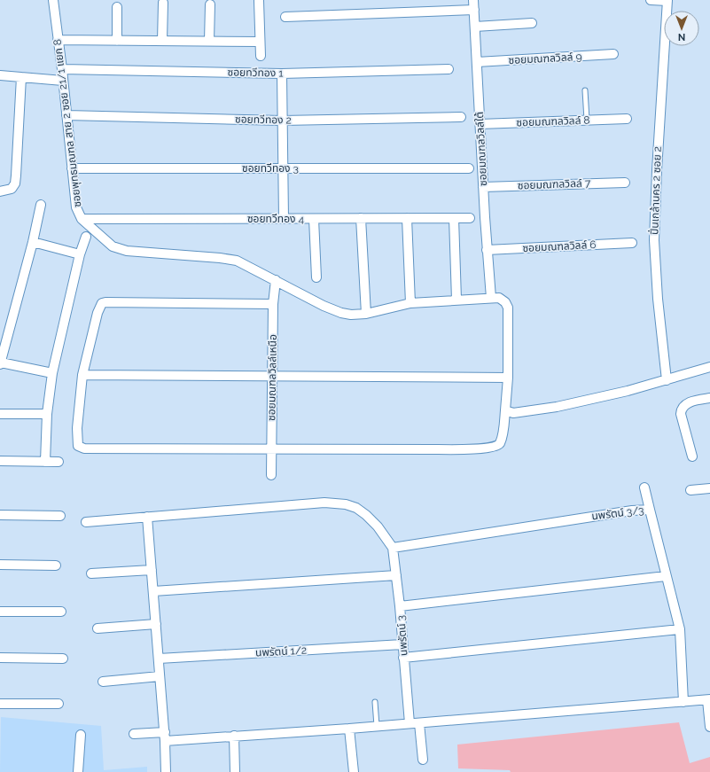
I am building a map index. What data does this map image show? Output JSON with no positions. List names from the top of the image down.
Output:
{
  "streets": {
    "street": [
      "ซอยมณฑลวิลล์ 9",
      "ซอยทวีทอง 1",
      "ซอยทวีทอง 2",
      "ซอยมณฑลวิลล์ 8",
      "ซอยพุทธมณฑล สาย 2 ซอย 21/1 แยก 8",
      "ซอยมณฑลวิลล์ใต้",
      "ซอยทวีทอง 3",
      "ซอยมณฑลวิลล์ 7",
      "ปิ่นเกล้านคร 2 ซอย 2",
      "ซอยทวีทอง 4",
      "ซอยมณฑลวิลล์ 6",
      "ซอยมณฑลวิลล์เหนือ",
      "นพรัตน์ 3/3",
      "นพรัตน์ 3",
      "นพรัตน์ 1/2"
    ]
  },
  "crossings": [
    ["ซอยมณฑลวิลล์ 9", "ซอยมณฑลวิลล์ใต้"],
    ["ซอยทวีทอง 1", "ซอยพุทธมณฑล สาย 2 ซอย 21/1 แยก 8"],
    ["ซอยทวีทอง 2", "ซอยพุทธมณฑล สาย 2 ซอย 21/1 แยก 8"],
    ["ซอยมณฑลวิลล์ 8", "ซอยมณฑลวิลล์ใต้"],
    ["ซอยพุทธมณฑล สาย 2 ซอย 21/1 แยก 8", "ซอยมณฑลวิลล์ใต้"],
    ["ซอยพุทธมณฑล สาย 2 ซอย 21/1 แยก 8", "ซอยทวีทอง 3"],
    ["ซอยพุทธมณฑล สาย 2 ซอย 21/1 แยก 8", "ซอยทวีทอง 4"],
    ["ซอยพุทธมณฑล สาย 2 ซอย 21/1 แยก 8", "ซอยมณฑลวิลล์เหนือ"],
    ["ซอยมณฑลวิลล์ใต้", "ซอยมณฑลวิลล์ 7"],
    ["ซอยมณฑลวิลล์ใต้", "ซอยมณฑลวิลล์ 6"],
    ["นพรัตน์ 3/3", "นพรัตน์ 3"],
    ["นพรัตน์ 3", "นพรัตน์ 1/2"]
  ],
  "north": "bottom"
}
